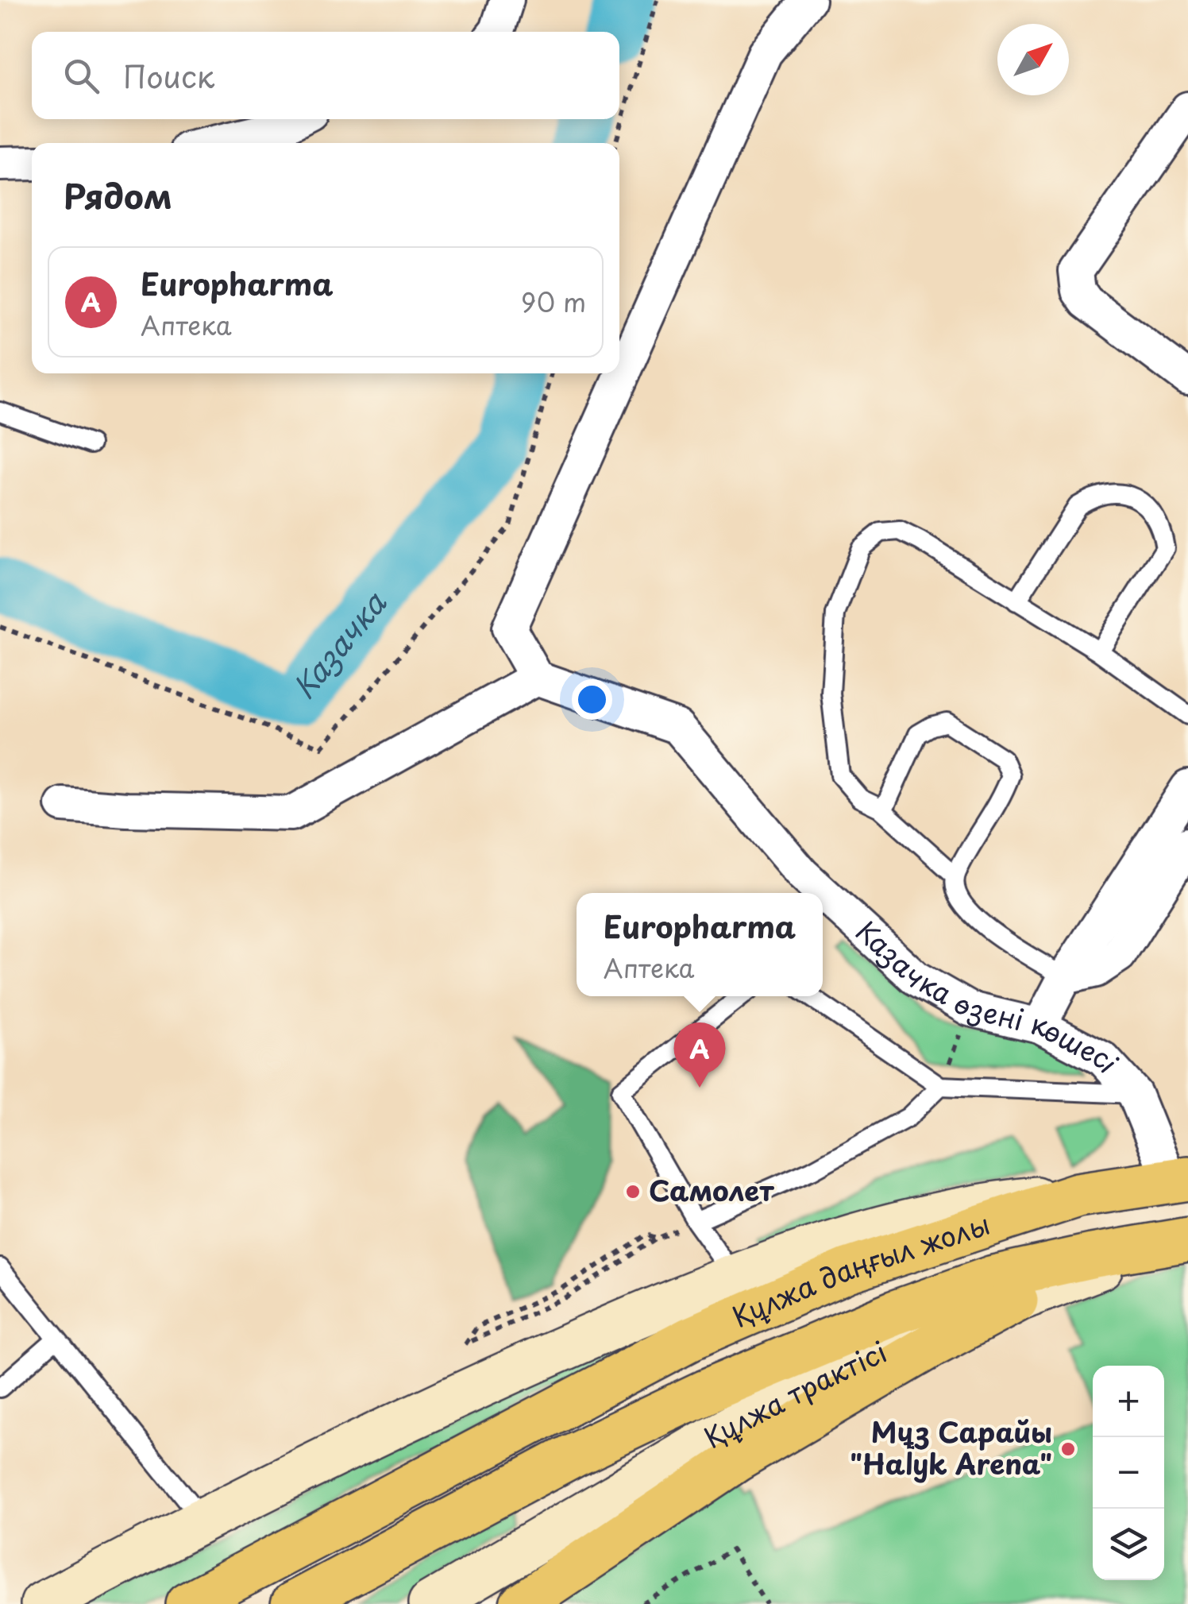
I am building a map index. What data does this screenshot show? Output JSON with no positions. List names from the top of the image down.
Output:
{
  "streets": {
    "main road": ["Құлжа даңғыл жолы", "Құлжа трактісі"],
    "street": ["Казачка өзені көшесі"]
  },
  "crossings": [
    ["Казачка өзені көшесі", "Құлжа даңғыл жолы"],
    ["Құлжа даңғыл жолы", "Құлжа трактісі"]
  ],
  "water": ["Казачка"],
  "places": ["Самолет", "Мұз Сарайы \"Halyk Arena\""],
  "north": "top right",
  "page": {
    "search": "Поиск",
    "heading": "Рядом",
    "list": [
      {
        "mark": "A",
        "name": "Europharma",
        "note": "Аптека",
        "value": "90 m"
      }
    ],
    "popup": ["Europharma", "Аптека"],
    "pins": "A",
    "map_buttons": ["+", "−"]
  }
}
